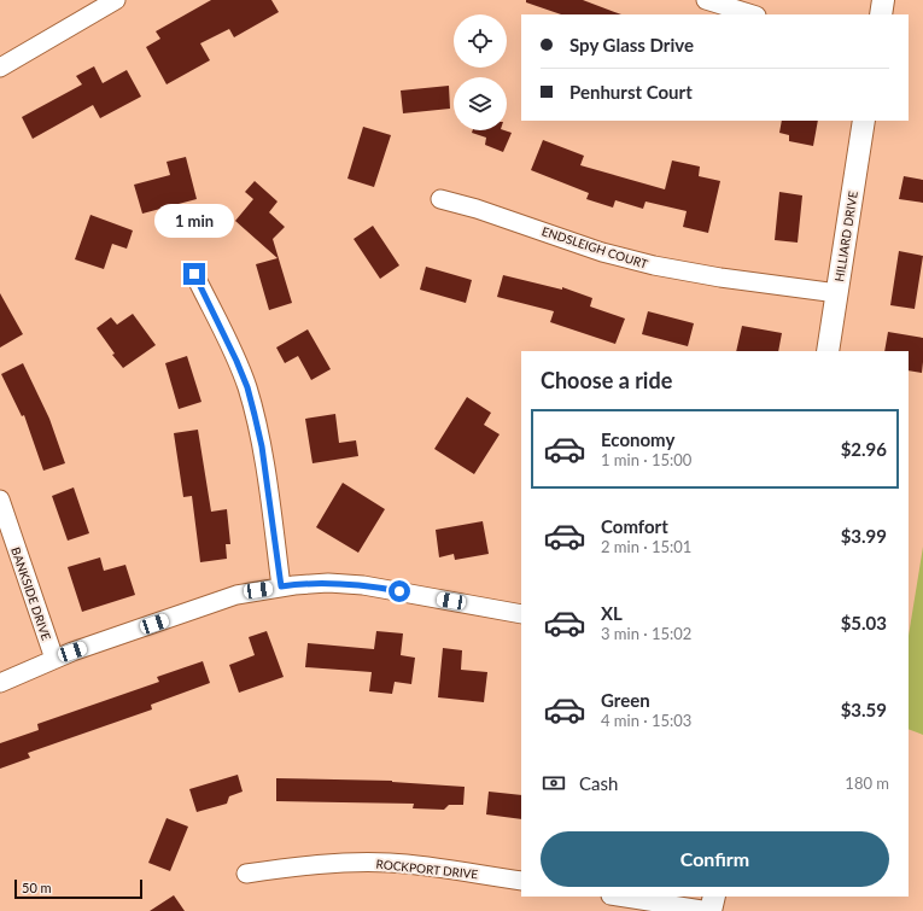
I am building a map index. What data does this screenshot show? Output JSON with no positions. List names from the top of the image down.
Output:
{
  "streets": {
    "street": [
      "HILLIARD DRIVE",
      "ENDSLEIGH COURT",
      "BANKSIDE DRIVE",
      "ROCKPORT DRIVE"
    ]
  },
  "crossings": [
    ["HILLIARD DRIVE", "ENDSLEIGH COURT"]
  ],
  "scale_bar": "50 m",
  "page": {
    "banner": ["Spy Glass Drive", "Penhurst Court"],
    "bubble": "1 min",
    "heading": "Choose a ride",
    "list": [
      {
        "name": "Economy",
        "note": "1 min · 15:00",
        "value": "$2.96"
      },
      {
        "name": "Comfort",
        "note": "2 min · 15:01",
        "value": "$3.99"
      },
      {
        "name": "XL",
        "note": "3 min · 15:02",
        "value": "$5.03"
      },
      {
        "name": "Green",
        "note": "4 min · 15:03",
        "value": "$3.59"
      }
    ],
    "pay": ["Cash", "180 m"],
    "buttons": "Confirm",
    "scale": "50 m"
  }
}
